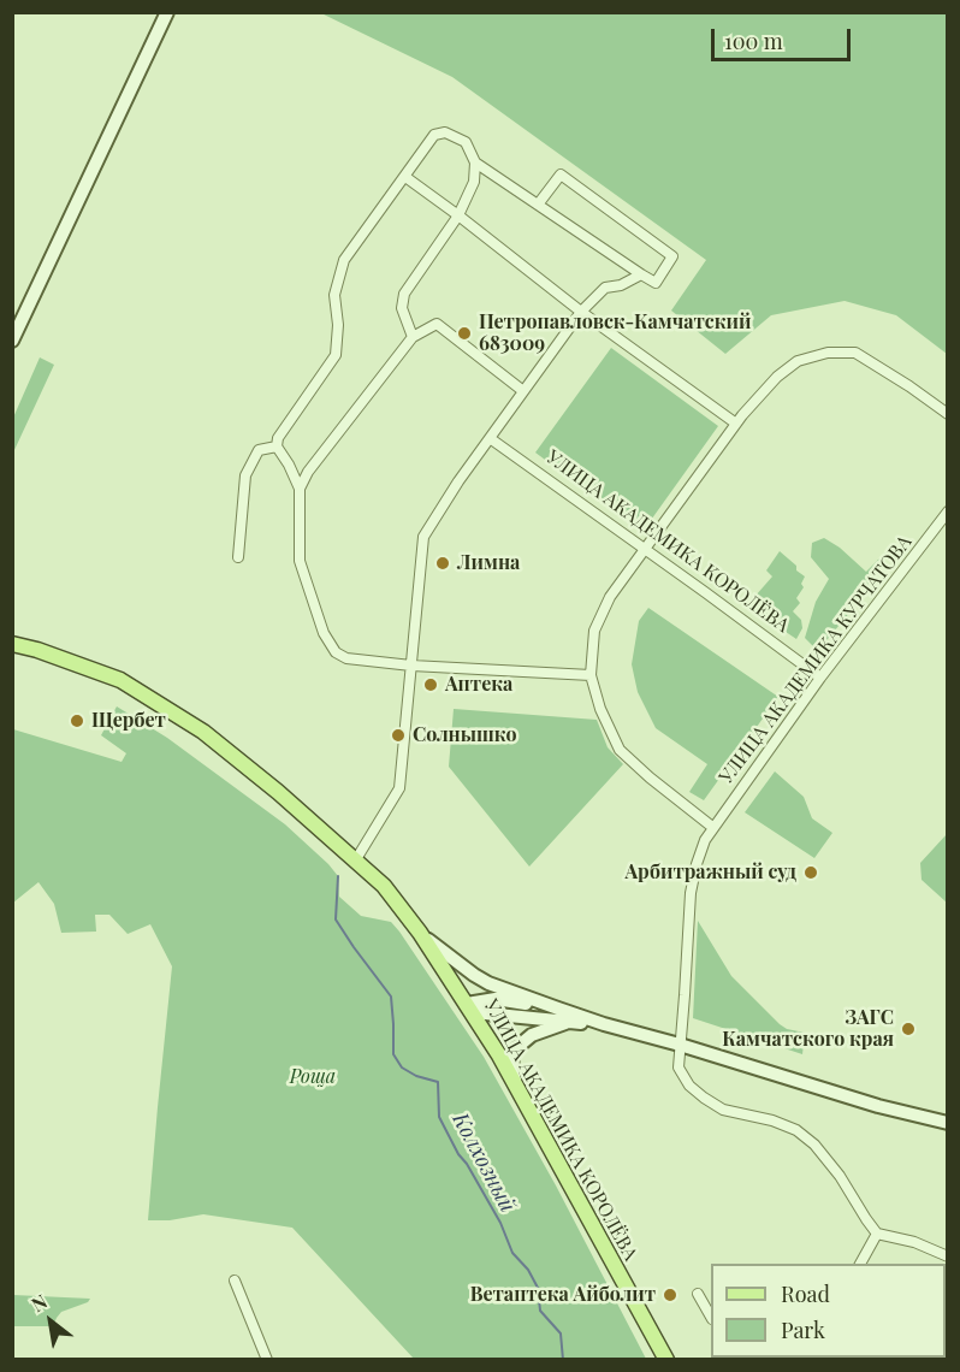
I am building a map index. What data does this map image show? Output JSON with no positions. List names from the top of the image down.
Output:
{
  "streets": {
    "main road": ["УЛИЦА АКАДЕМИКА КОРОЛЁВА"],
    "street": ["УЛИЦА АКАДЕМИКА КУРЧАТОВА"]
  },
  "crossings": [
    ["УЛИЦА АКАДЕМИКА КОРОЛЁВА", "УЛИЦА АКАДЕМИКА КУРЧАТОВА"]
  ],
  "water": ["Колхозный"],
  "parks": ["Роща"],
  "places": [
    "Петропавловск-Камчатский 683009",
    "Лимна",
    "Аптека",
    "Щербет",
    "Солнышко",
    "Арбитражный суд",
    "ЗАГС Камчатского края",
    "Ветаптека Айболит"
  ],
  "legend": ["Road", "Park"],
  "scale_bar": "100 m",
  "north": "top left"
}
